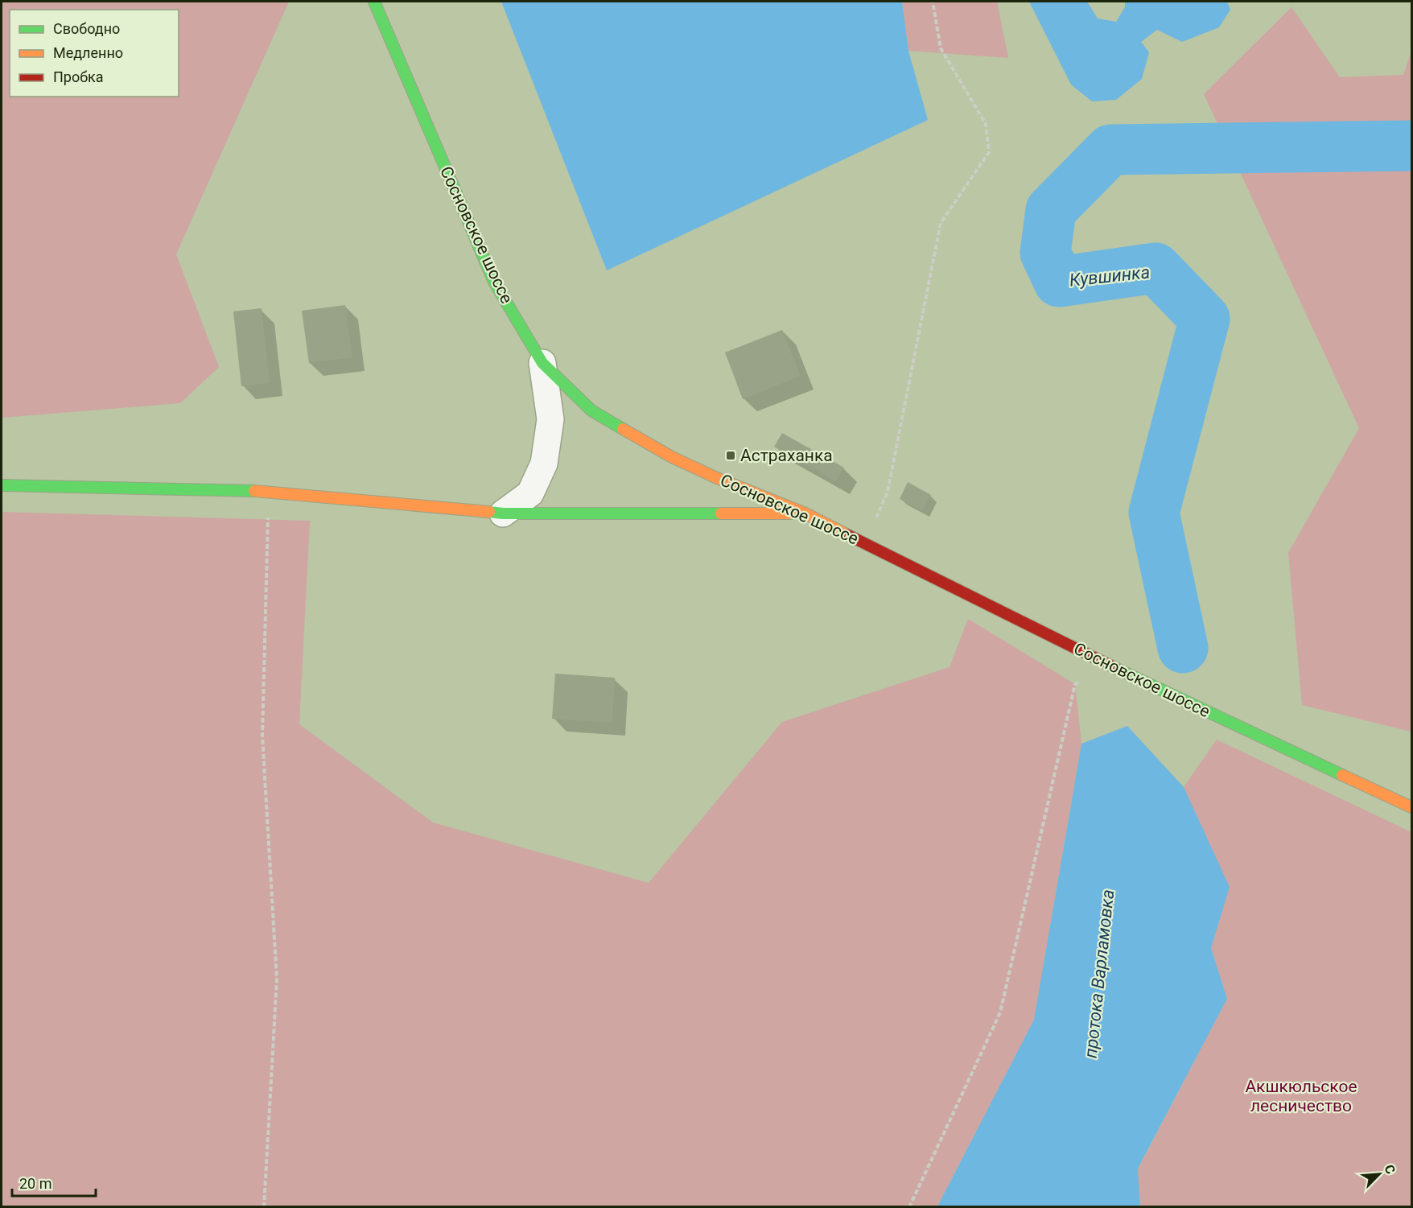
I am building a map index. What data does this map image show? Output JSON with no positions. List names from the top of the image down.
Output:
{
  "streets": {
    "street": ["Сосновское шоссе"]
  },
  "water": ["Кувшинка", "протока Варламовка"],
  "parks": ["Акшкюльское лесничество"],
  "places": {
    "transit": ["Астраханка"]
  },
  "legend": ["Свободно", "Медленно", "Пробка"],
  "scale_bar": "20 m",
  "north": "top right"
}
